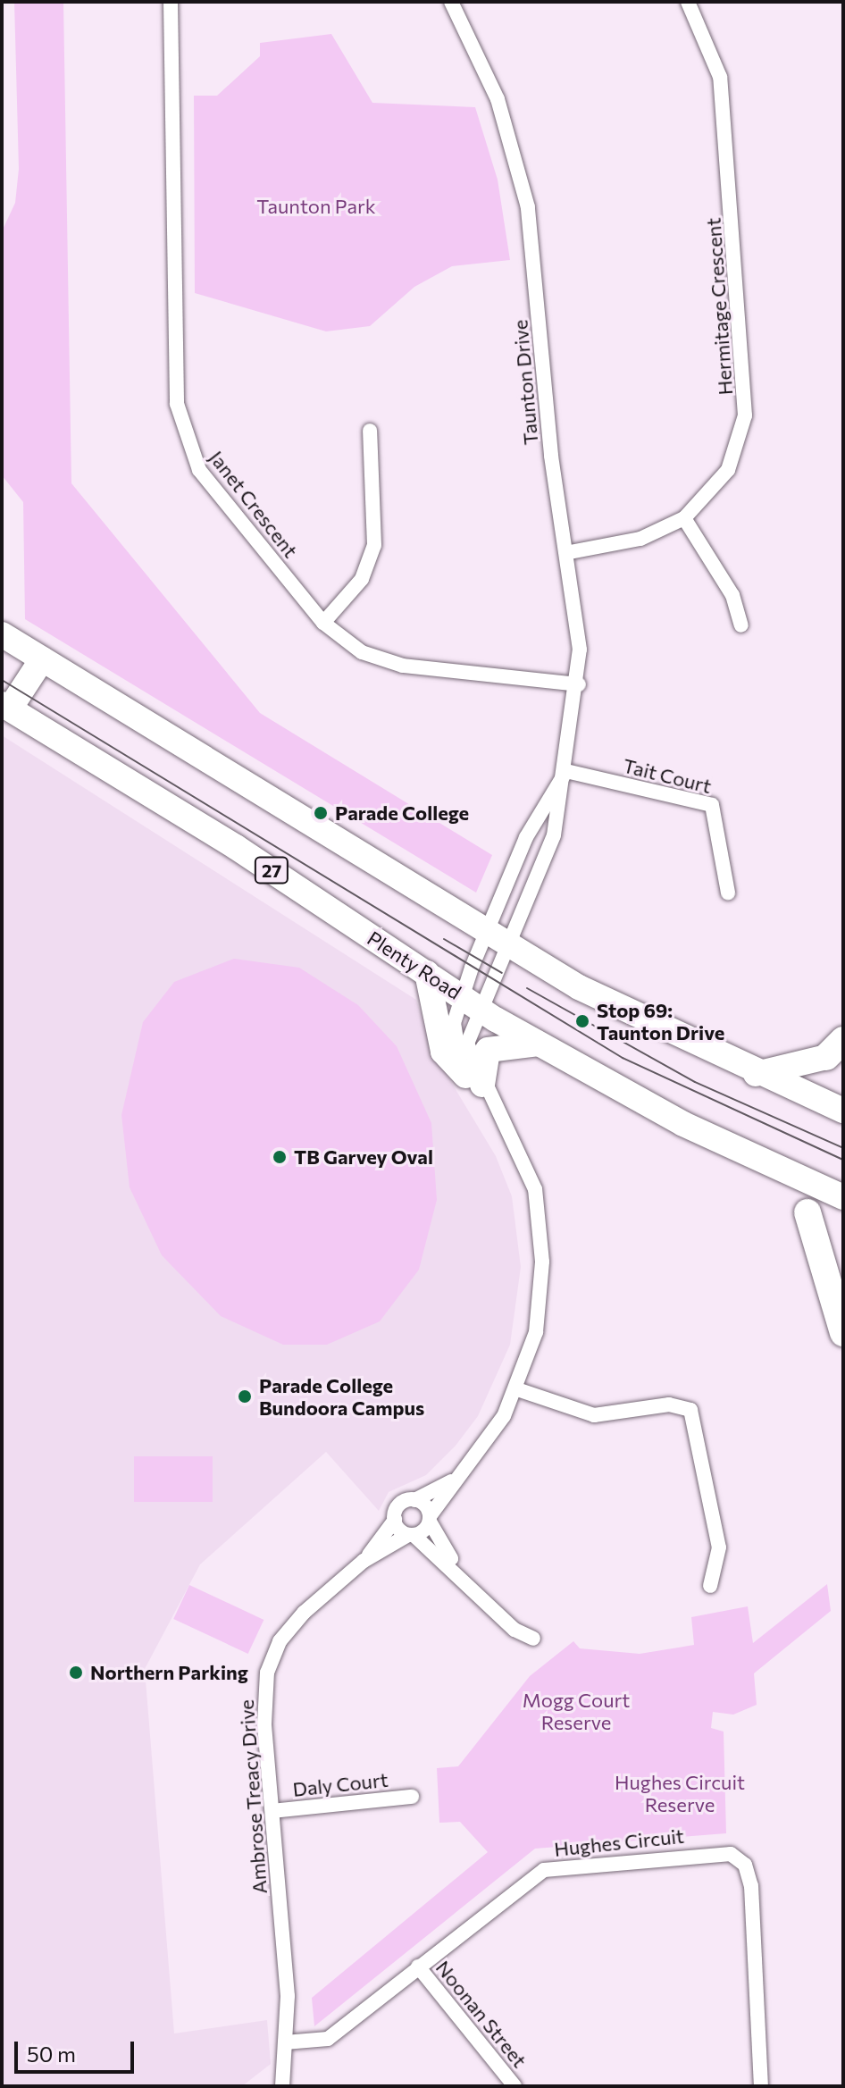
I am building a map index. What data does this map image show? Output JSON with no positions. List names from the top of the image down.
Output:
{
  "streets": {
    "highway": ["27", "Plenty Road"],
    "street": [
      "Hermitage Crescent",
      "Taunton Drive",
      "Janet Crescent",
      "Tait Court",
      "Daly Court",
      "Ambrose Treacy Drive",
      "Hughes Circuit",
      "Noonan Street"
    ]
  },
  "crossings": [
    ["Hermitage Crescent", "Taunton Drive"],
    ["Taunton Drive", "Janet Crescent"],
    ["Taunton Drive", "Tait Court"],
    ["Daly Court", "Ambrose Treacy Drive"],
    ["Ambrose Treacy Drive", "Hughes Circuit"],
    ["Hughes Circuit", "Noonan Street"]
  ],
  "parks": ["Taunton Park", "Mogg Court Reserve", "Hughes Circuit Reserve"],
  "places": [
    "Parade College",
    "Stop 69: Taunton Drive",
    "TB Garvey Oval",
    "Parade College Bundoora Campus",
    "Northern Parking"
  ],
  "scale_bar": "50 m"
}
